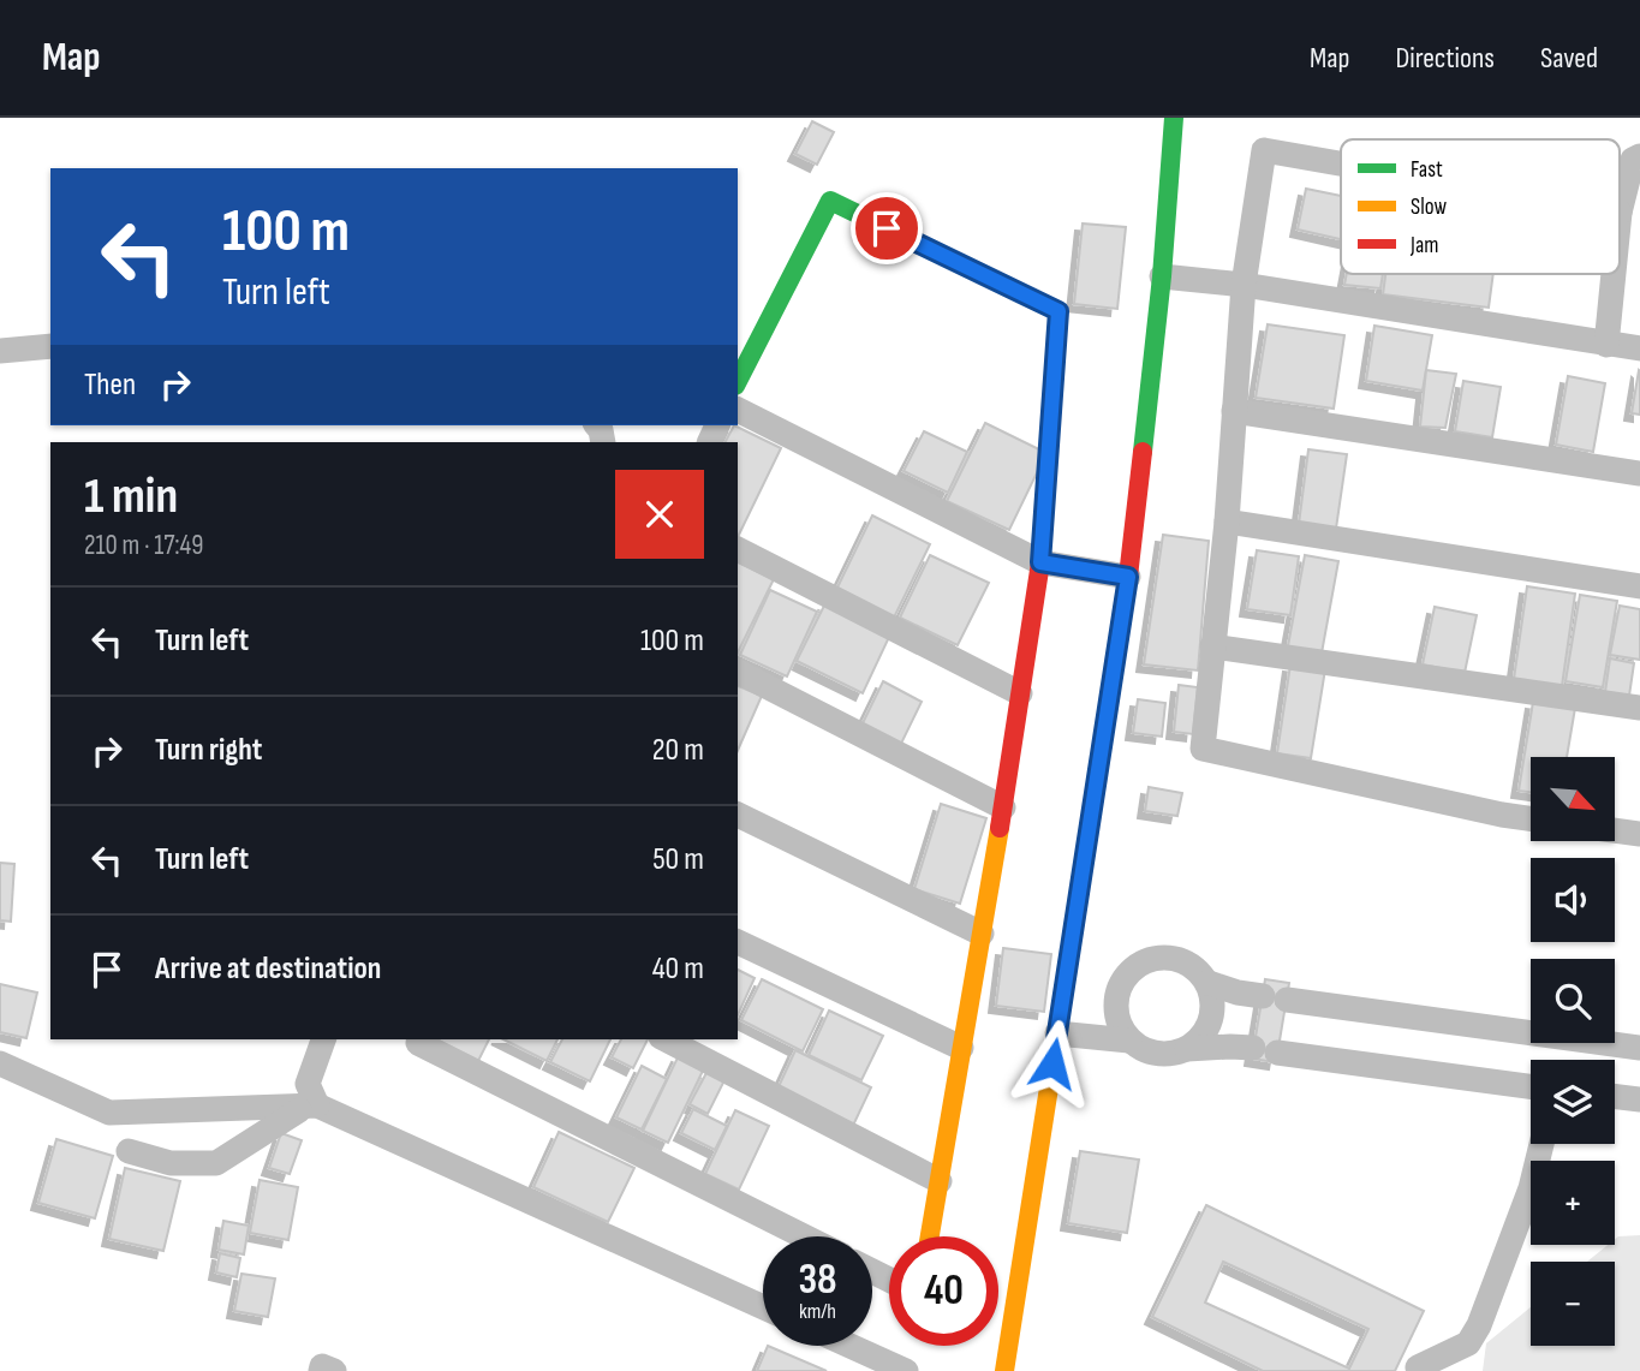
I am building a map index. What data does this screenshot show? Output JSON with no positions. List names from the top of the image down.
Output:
{
  "legend": ["Fast", "Slow", "Jam"],
  "north": "bottom right",
  "page": {
    "header": "Map",
    "nav": ["Map", "Directions", "Saved"],
    "turn": ["100 m", "Turn left"],
    "then": "Then",
    "heading": ["1 min", "210 m · 17:49"],
    "list": [
      {
        "name": "Turn left",
        "value": "100 m"
      },
      {
        "name": "Turn right",
        "value": "20 m"
      },
      {
        "name": "Turn left",
        "value": "50 m"
      },
      {
        "name": "Arrive at destination",
        "value": "40 m"
      }
    ],
    "map_buttons": ["+", "−"],
    "speed": "38 km/h",
    "limit": "40"
  }
}
